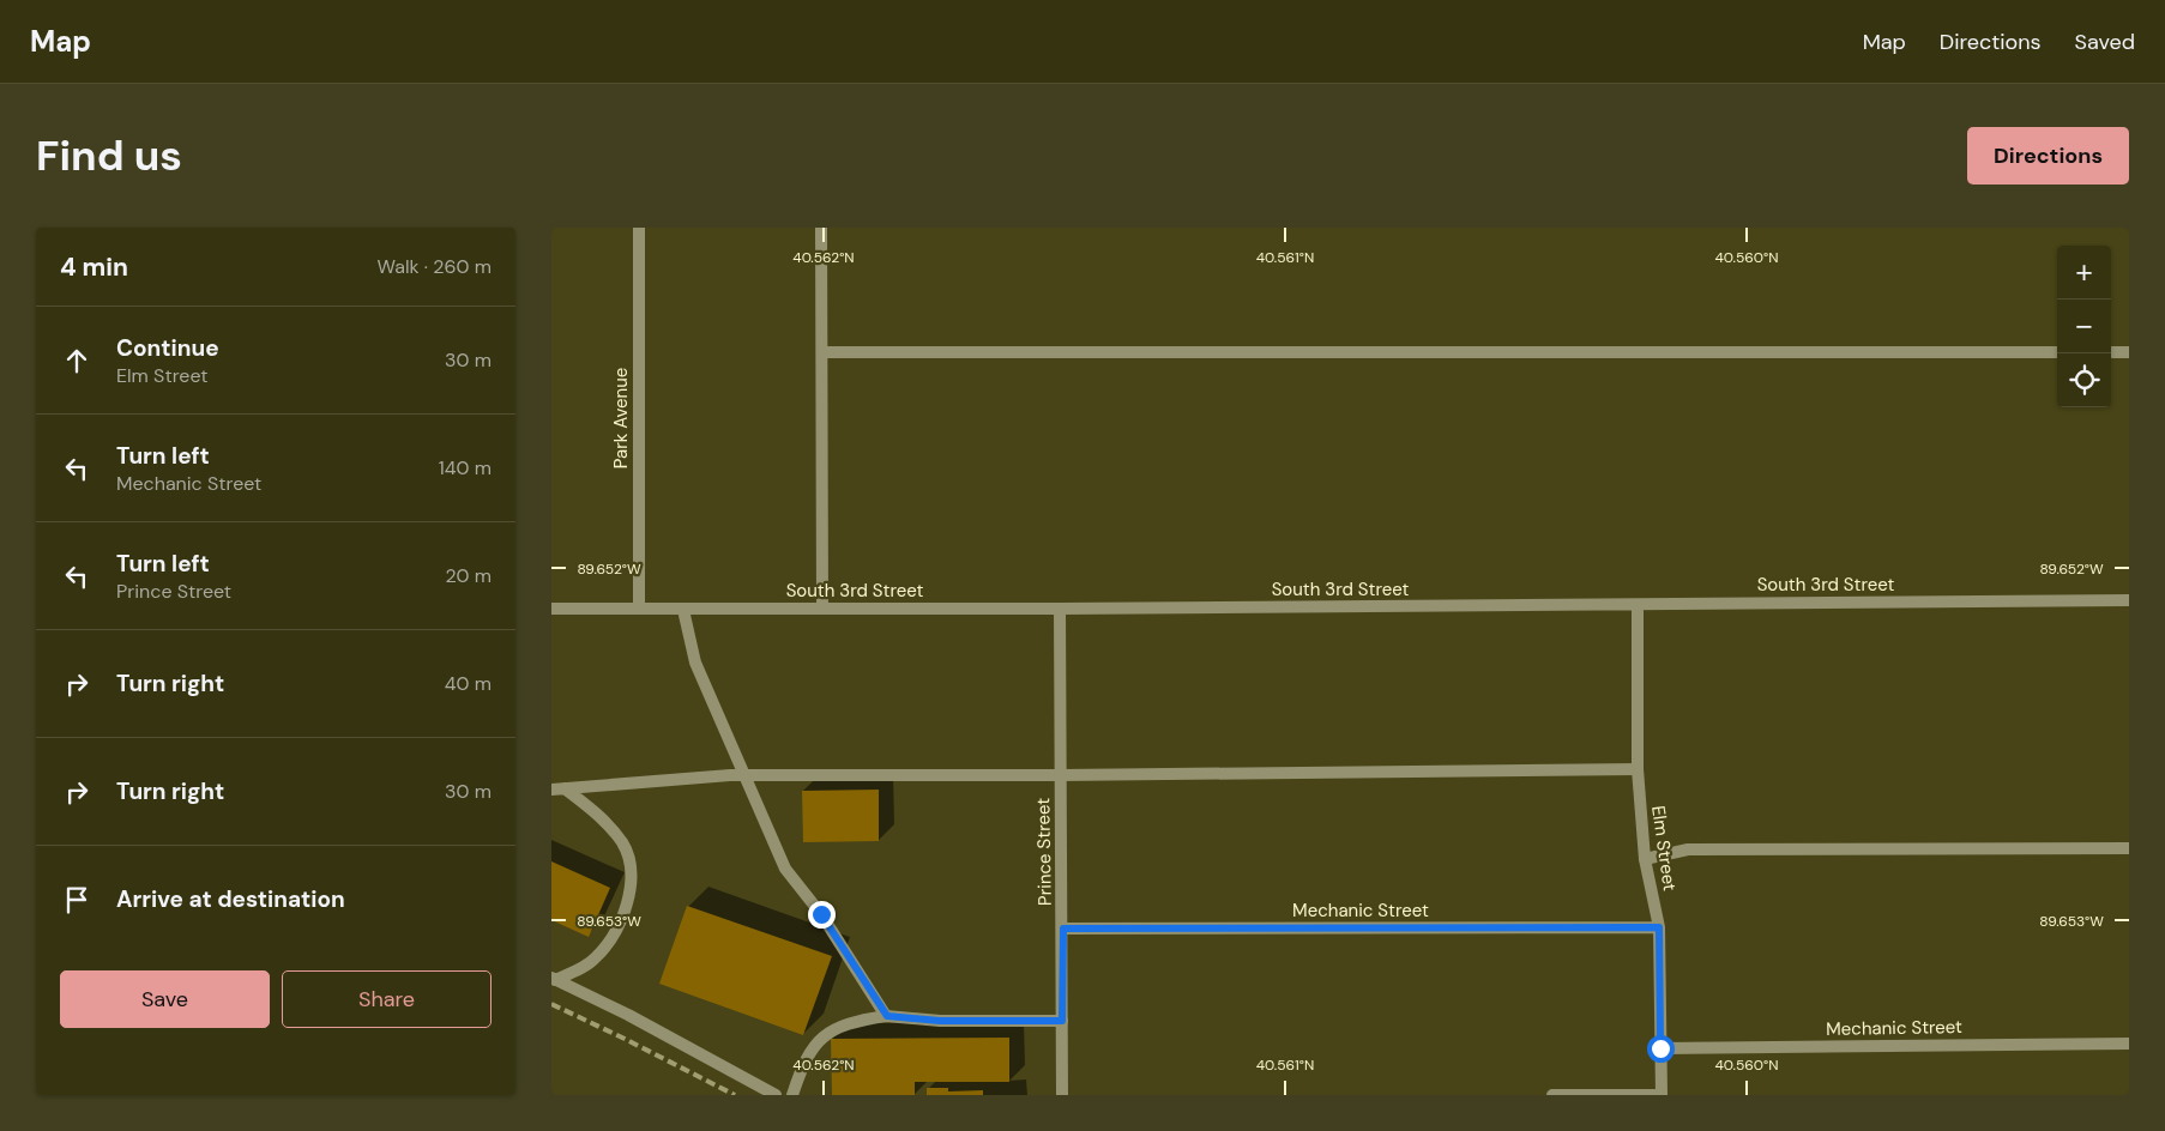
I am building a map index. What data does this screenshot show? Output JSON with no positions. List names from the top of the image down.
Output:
{
  "streets": {
    "street": [
      "Park Avenue",
      "South 3rd Street",
      "Elm Street",
      "Prince Street",
      "Mechanic Street"
    ]
  },
  "crossings": [
    ["Park Avenue", "South 3rd Street"],
    ["South 3rd Street", "Elm Street"],
    ["South 3rd Street", "Prince Street"],
    ["Elm Street", "Mechanic Street"],
    ["Prince Street", "Mechanic Street"]
  ],
  "page": {
    "header": "Map",
    "nav": ["Map", "Directions", "Saved"],
    "buttons": [
      "Directions",
      ["Save", "Share"]
    ],
    "title": "Find us",
    "heading": ["4 min", "Walk · 260 m"],
    "map_buttons": ["+", "−"],
    "list": [
      ["Continue", "Elm Street", "30 m"],
      ["Turn left", "Mechanic Street", "140 m"],
      ["Turn left", "Prince Street", "20 m"],
      ["Turn right", "40 m"],
      ["Turn right", "30 m"],
      "Arrive at destination"
    ]
  },
  "coordinates": [
    "40.562°N",
    "40.561°N",
    "40.560°N",
    "89.652°W",
    "89.653°W"
  ]
}
